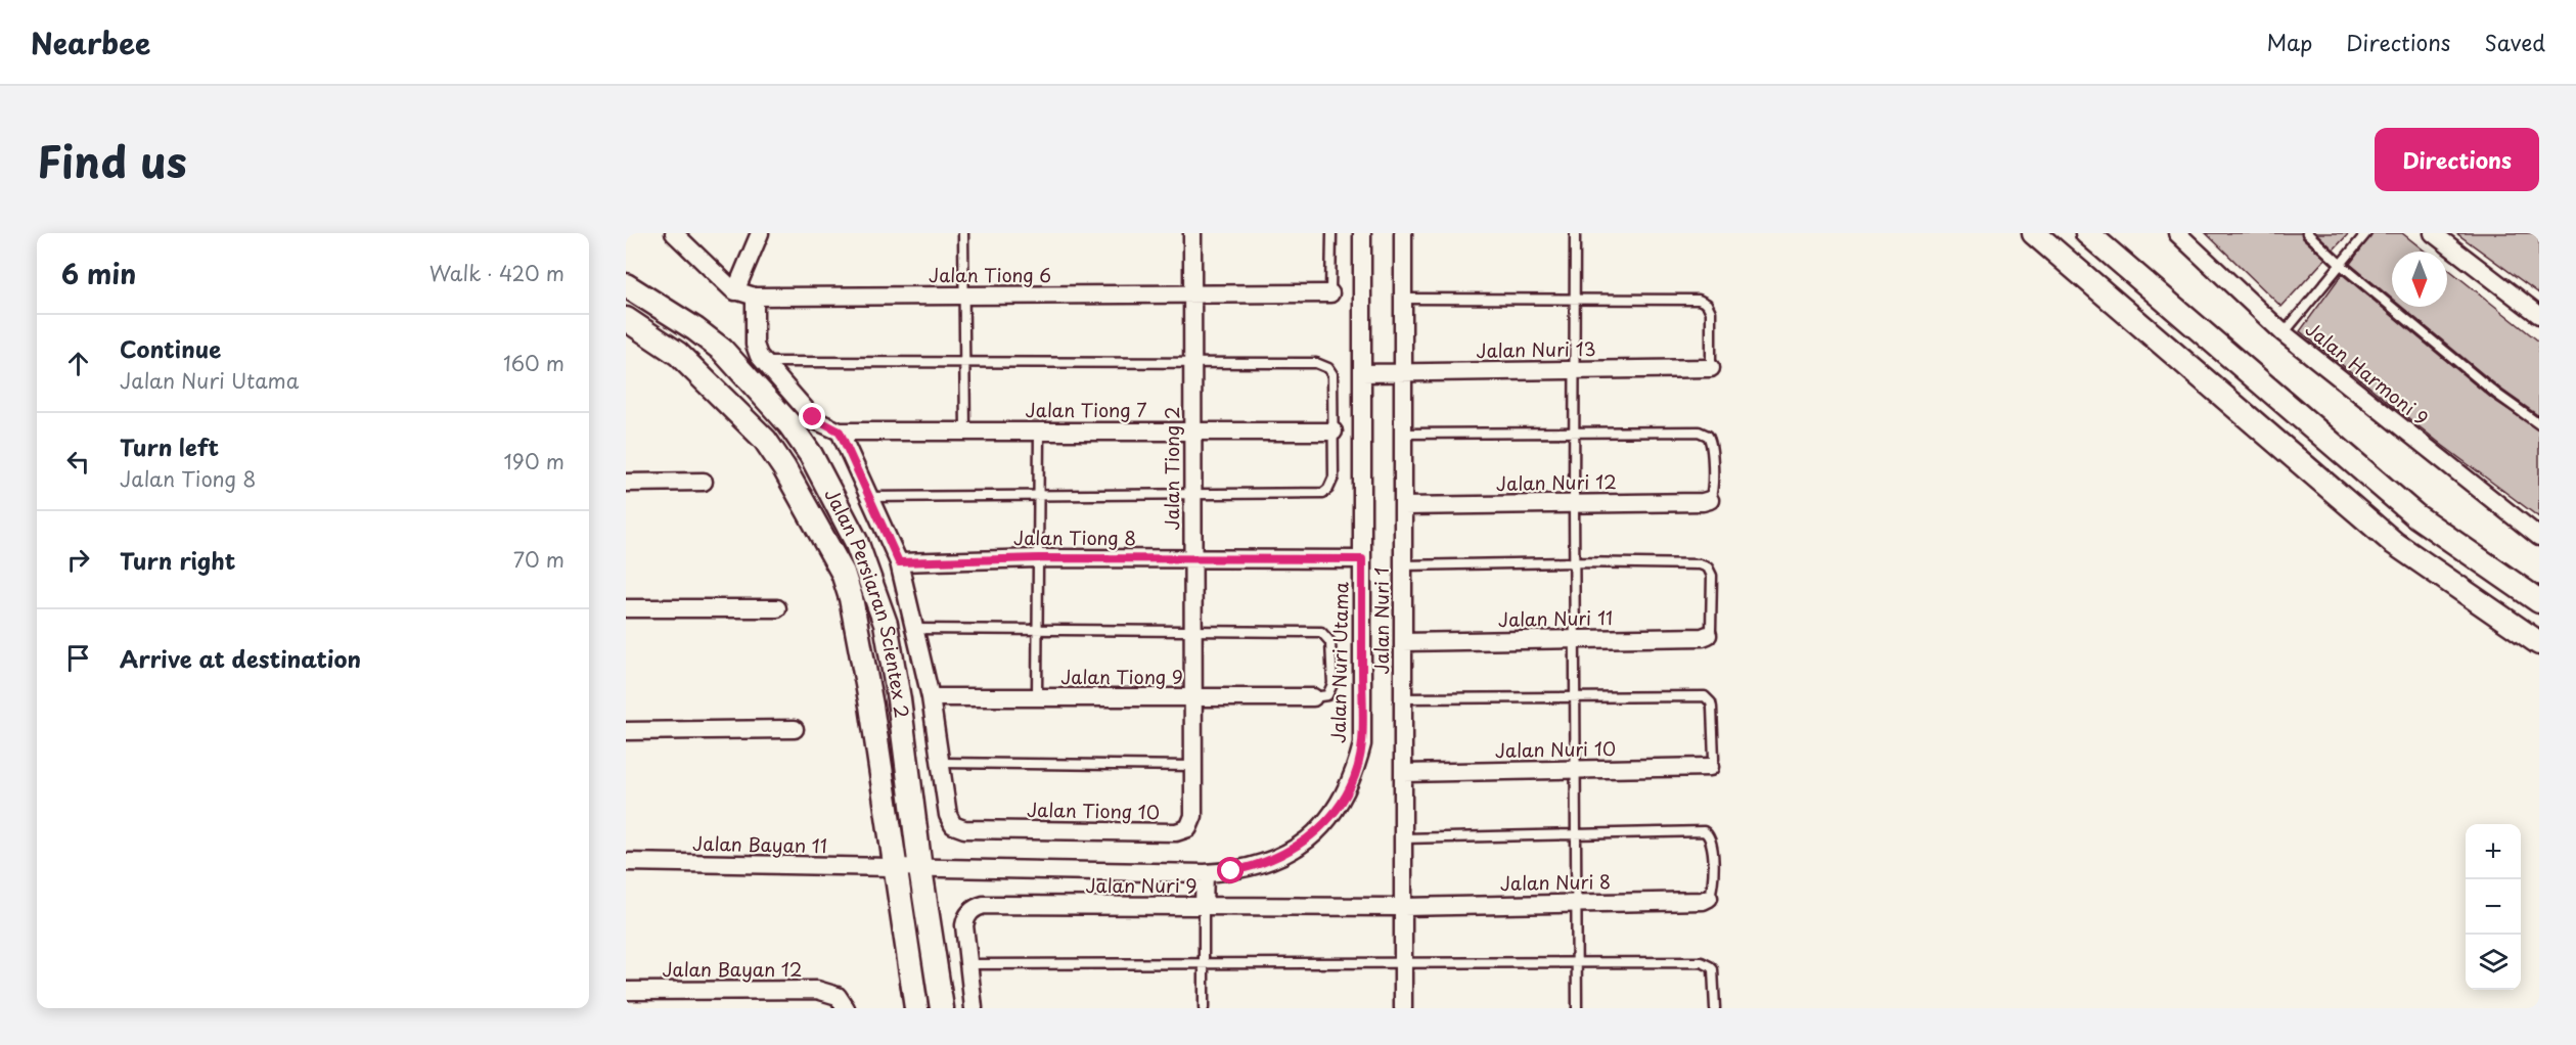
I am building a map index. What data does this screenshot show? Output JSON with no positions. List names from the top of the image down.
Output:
{
  "streets": {
    "street": [
      "Jalan Tiong 6",
      "Jalan Nuri 13",
      "Jalan Harmoni 9",
      "Jalan Tiong 7",
      "Jalan Tiong 2",
      "Jalan Nuri 12",
      "Jalan Tiong 8",
      "Jalan Persiaran Scientex 2",
      "Jalan Nuri 11",
      "Jalan Nuri 1",
      "Jalan Nuri Utama",
      "Jalan Tiong 9",
      "Jalan Nuri 10",
      "Jalan Tiong 10",
      "Jalan Bayan 11",
      "Jalan Nuri 8",
      "Jalan Nuri 9",
      "Jalan Bayan 12"
    ]
  },
  "crossings": [
    ["Jalan Tiong 6", "Jalan Tiong 2"],
    ["Jalan Nuri 13", "Jalan Nuri 1"],
    ["Jalan Nuri 13", "Jalan Nuri Utama"],
    ["Jalan Tiong 7", "Jalan Tiong 2"],
    ["Jalan Tiong 2", "Jalan Tiong 8"],
    ["Jalan Tiong 2", "Jalan Tiong 9"],
    ["Jalan Tiong 2", "Jalan Tiong 10"],
    ["Jalan Nuri 12", "Jalan Nuri 1"],
    ["Jalan Tiong 8", "Jalan Nuri Utama"],
    ["Jalan Persiaran Scientex 2", "Jalan Nuri Utama"],
    ["Jalan Persiaran Scientex 2", "Jalan Bayan 11"],
    ["Jalan Nuri 11", "Jalan Nuri 1"],
    ["Jalan Nuri 1", "Jalan Nuri 10"],
    ["Jalan Nuri 1", "Jalan Nuri 8"],
    ["Jalan Nuri 1", "Jalan Nuri 9"],
    ["Jalan Nuri Utama", "Jalan Bayan 11"],
    ["Jalan Nuri 8", "Jalan Nuri 9"]
  ],
  "north": "bottom",
  "page": {
    "header": "Nearbee",
    "nav": ["Map", "Directions", "Saved"],
    "title": "Find us",
    "buttons": "Directions",
    "heading": ["6 min", "Walk · 420 m"],
    "list": [
      ["Continue", "Jalan Nuri Utama", "160 m"],
      ["Turn left", "Jalan Tiong 8", "190 m"],
      ["Turn right", "70 m"],
      "Arrive at destination"
    ],
    "map_buttons": ["+", "−"]
  }
}
